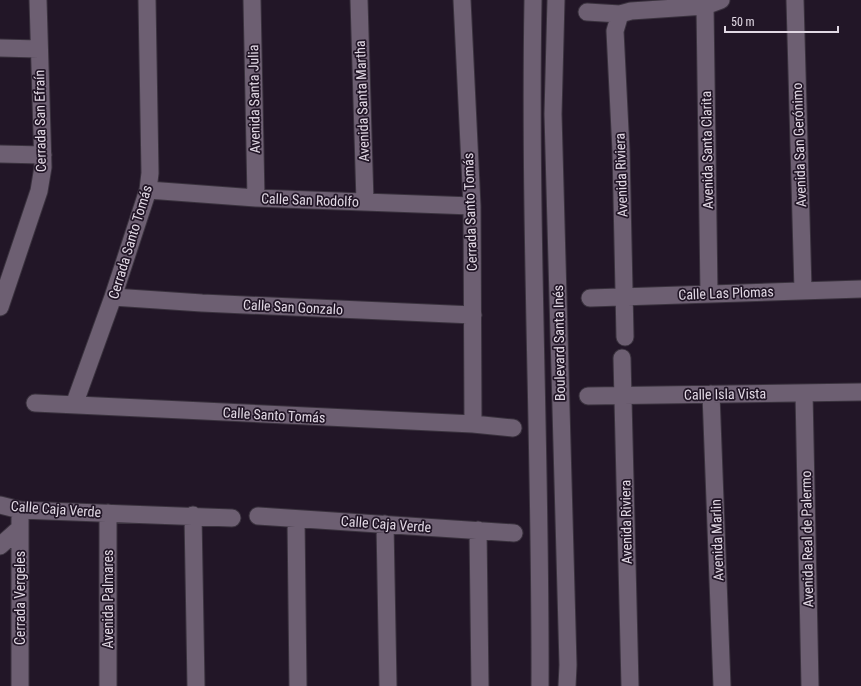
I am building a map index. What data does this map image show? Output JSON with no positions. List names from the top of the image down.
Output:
{
  "streets": {
    "street": [
      "Avenida Santa Julia",
      "Avenida Santa Martha",
      "Cerrada San Efraín",
      "Avenida San Gerónimo",
      "Avenida Santa Clarita",
      "Avenida Riviera",
      "Calle San Rodolfo",
      "Cerrada Santo Tomás",
      "Calle Las Plomas",
      "Calle San Gonzalo",
      "Boulevard Santa Inés",
      "Calle Isla Vista",
      "Calle Santo Tomás",
      "Calle Caja Verde",
      "Avenida Real de Palermo",
      "Avenida Marlin",
      "Cerrada Vergeles",
      "Avenida Palmares"
    ]
  },
  "crossings": [
    ["Avenida Santa Julia", "Calle San Rodolfo"],
    ["Avenida Santa Martha", "Calle San Rodolfo"],
    ["Avenida San Gerónimo", "Calle Las Plomas"],
    ["Avenida Santa Clarita", "Calle Las Plomas"],
    ["Avenida Riviera", "Calle Las Plomas"],
    ["Avenida Riviera", "Calle Isla Vista"],
    ["Calle San Rodolfo", "Cerrada Santo Tomás"],
    ["Cerrada Santo Tomás", "Calle San Gonzalo"],
    ["Cerrada Santo Tomás", "Calle Santo Tomás"],
    ["Calle Isla Vista", "Avenida Real de Palermo"],
    ["Calle Isla Vista", "Avenida Marlin"],
    ["Calle Caja Verde", "Cerrada Vergeles"],
    ["Calle Caja Verde", "Avenida Palmares"]
  ],
  "scale_bar": "50 m"
}
